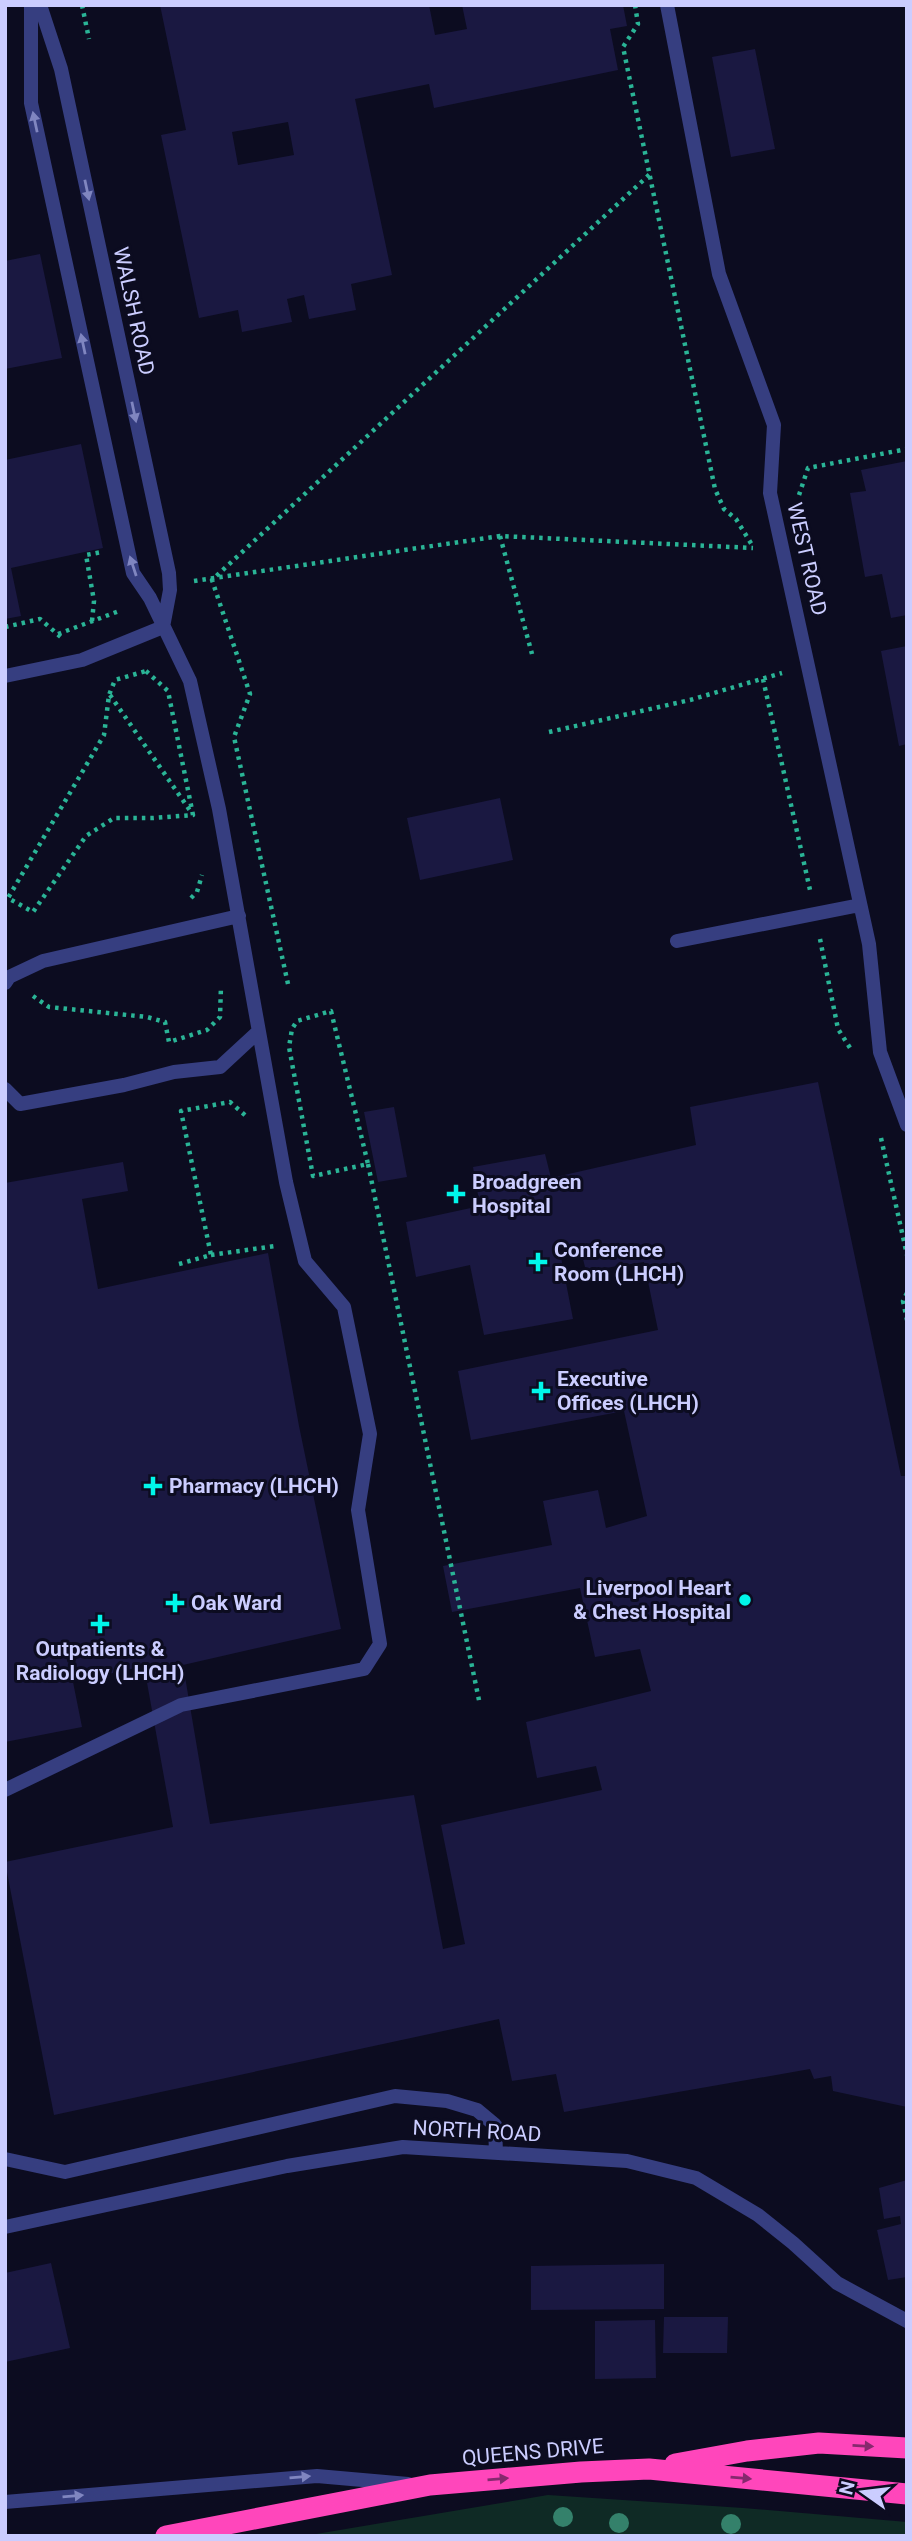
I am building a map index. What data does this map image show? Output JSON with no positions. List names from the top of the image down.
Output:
{
  "streets": {
    "highway": ["QUEENS DRIVE"],
    "lane": ["WALSH ROAD", "WEST ROAD", "NORTH ROAD"]
  },
  "places": {
    "health": [
      "Broadgreen Hospital",
      "Conference Room (LHCH)",
      "Executive Offices (LHCH)",
      "Pharmacy (LHCH)",
      "Oak Ward",
      "Outpatients & Radiology (LHCH)"
    ],
    "other": ["Liverpool Heart & Chest Hospital"]
  },
  "north": "left"
}
